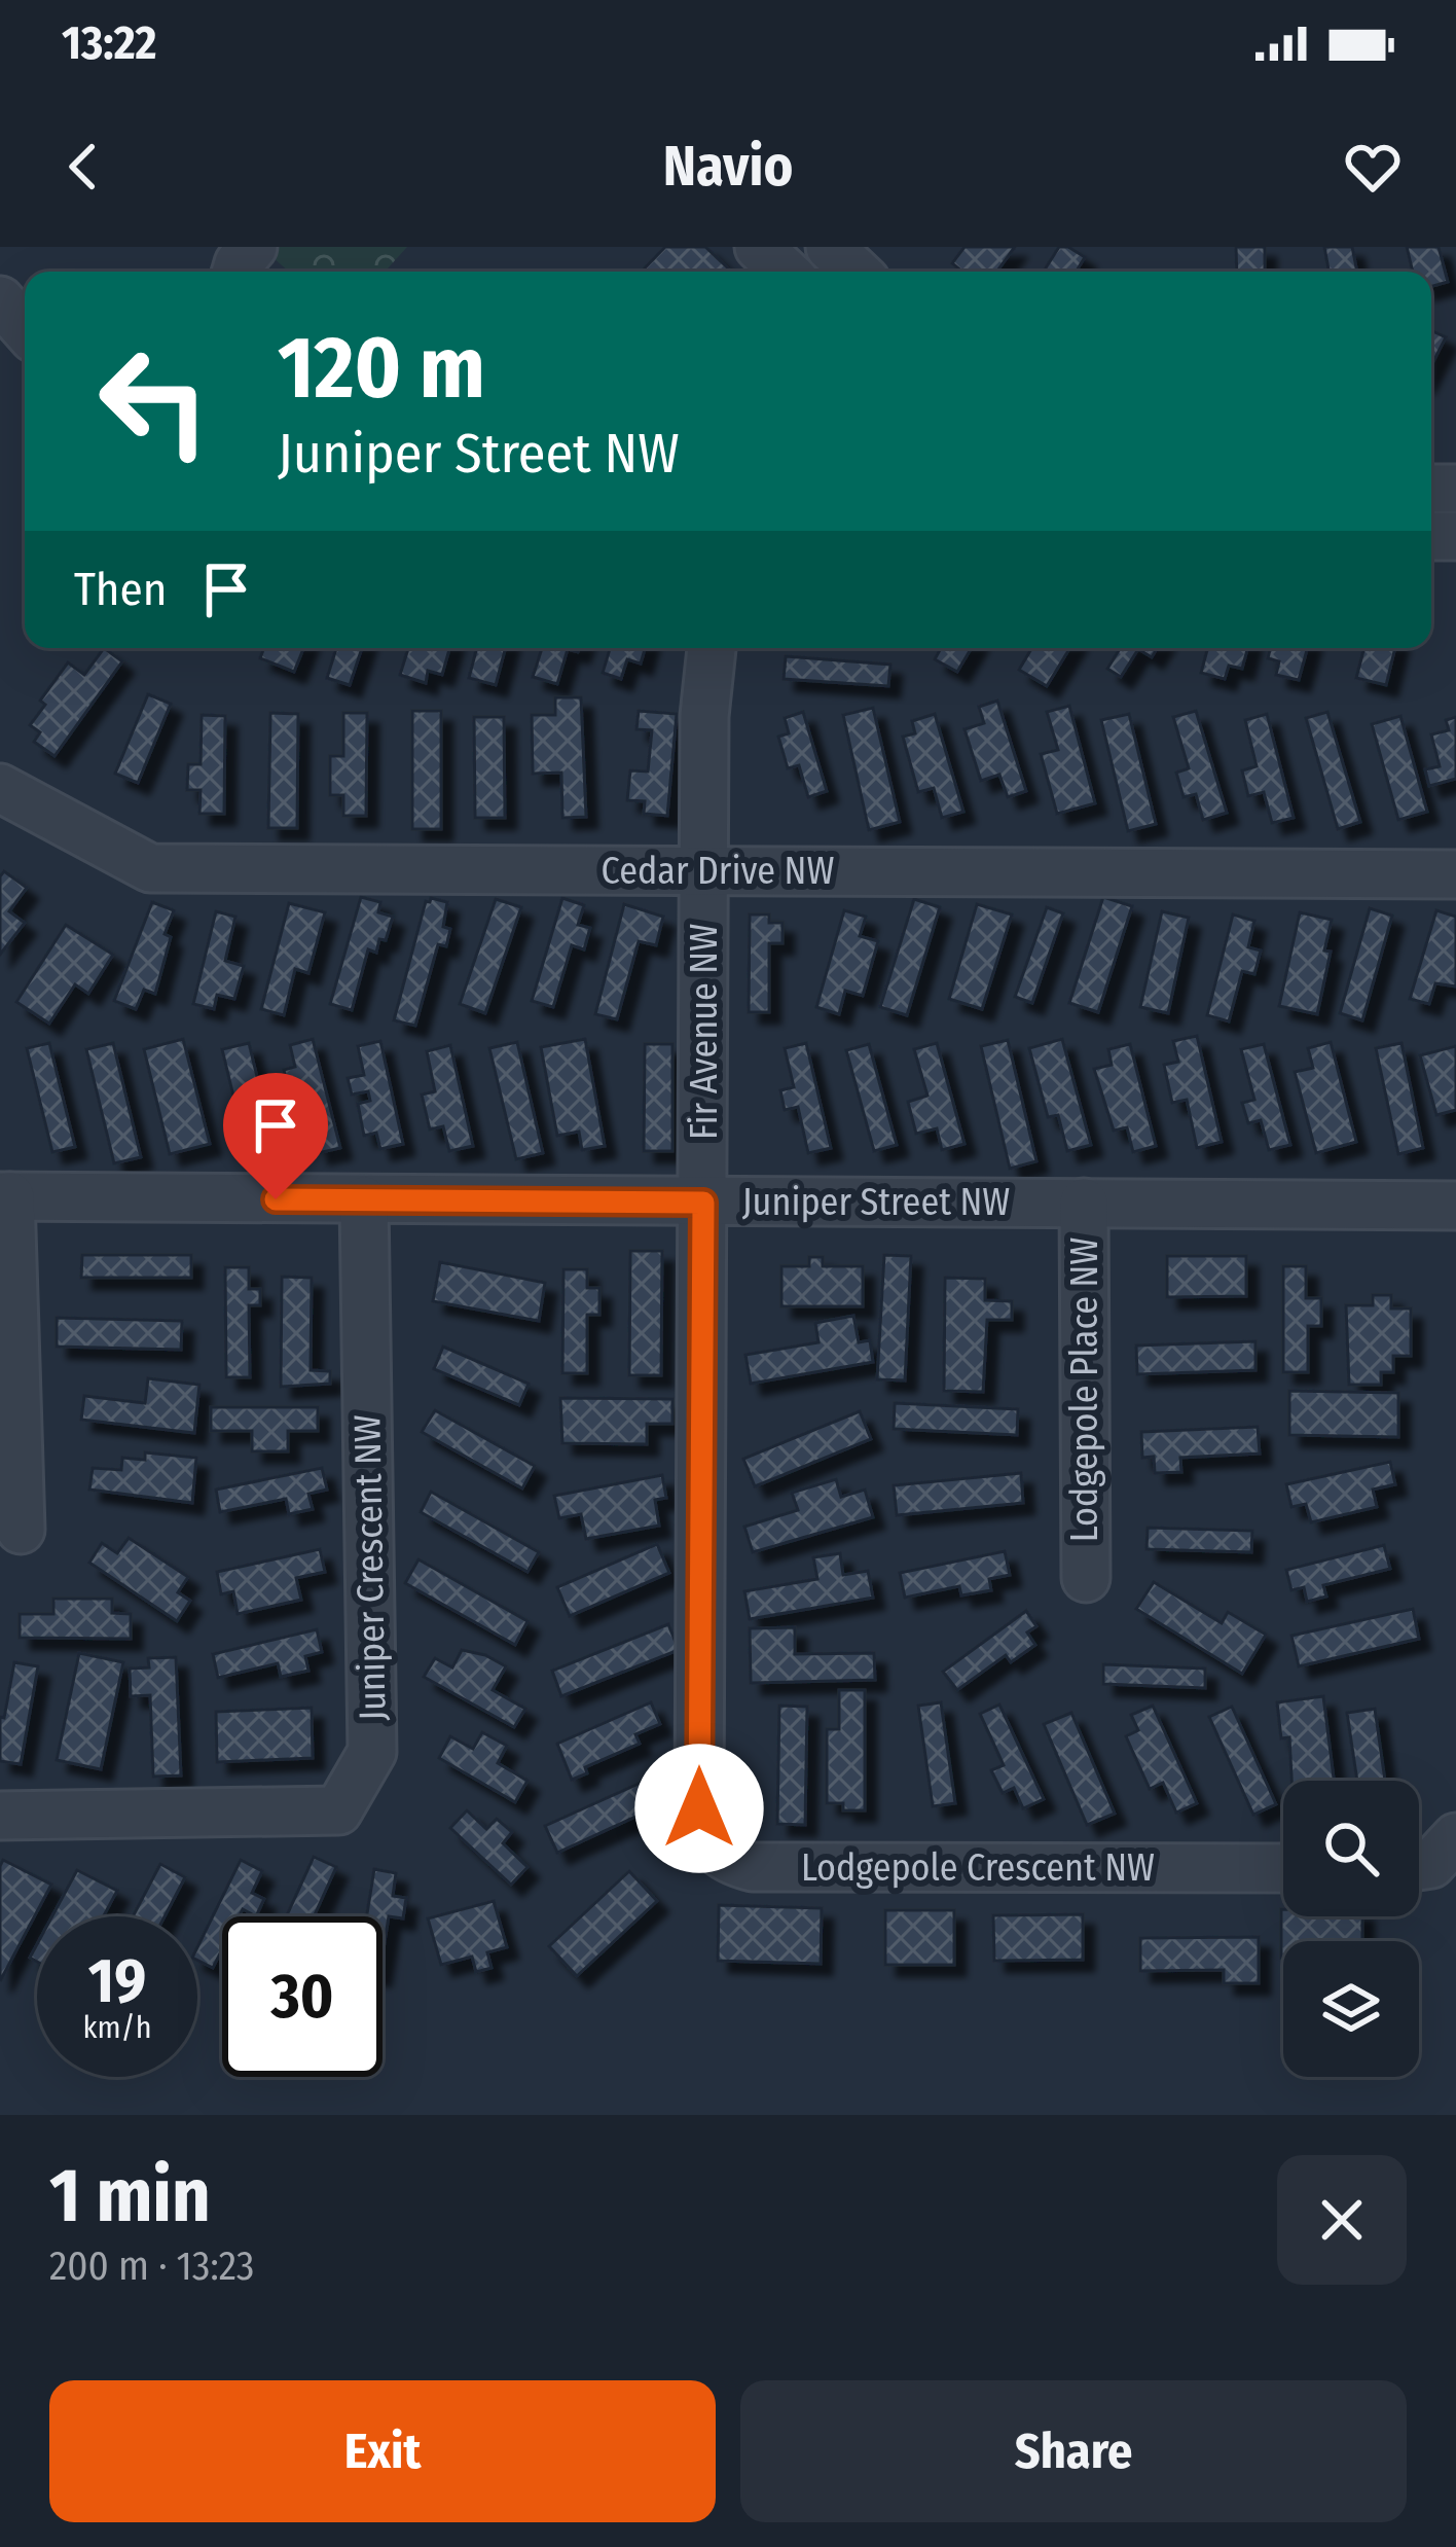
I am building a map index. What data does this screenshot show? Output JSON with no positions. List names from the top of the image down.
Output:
{
  "streets": {
    "street": [
      "Cedar Drive NW",
      "Fir Avenue NW",
      "Juniper Street NW",
      "Lodgepole Place NW",
      "Juniper Crescent NW",
      "Lodgepole Crescent NW"
    ]
  },
  "crossings": [
    ["Cedar Drive NW", "Fir Avenue NW"],
    ["Fir Avenue NW", "Juniper Street NW"],
    ["Fir Avenue NW", "Lodgepole Crescent NW"],
    ["Juniper Street NW", "Lodgepole Place NW"],
    ["Juniper Street NW", "Juniper Crescent NW"],
    ["Juniper Street NW", "Lodgepole Crescent NW"]
  ],
  "page": {
    "status": "13:22",
    "header": "Navio",
    "turn": ["120 m", "Juniper Street NW"],
    "then": "Then",
    "speed": "19 km/h",
    "limit": "30",
    "heading": ["1 min", "200 m · 13:23"],
    "buttons": ["Exit", "Share"]
  }
}
